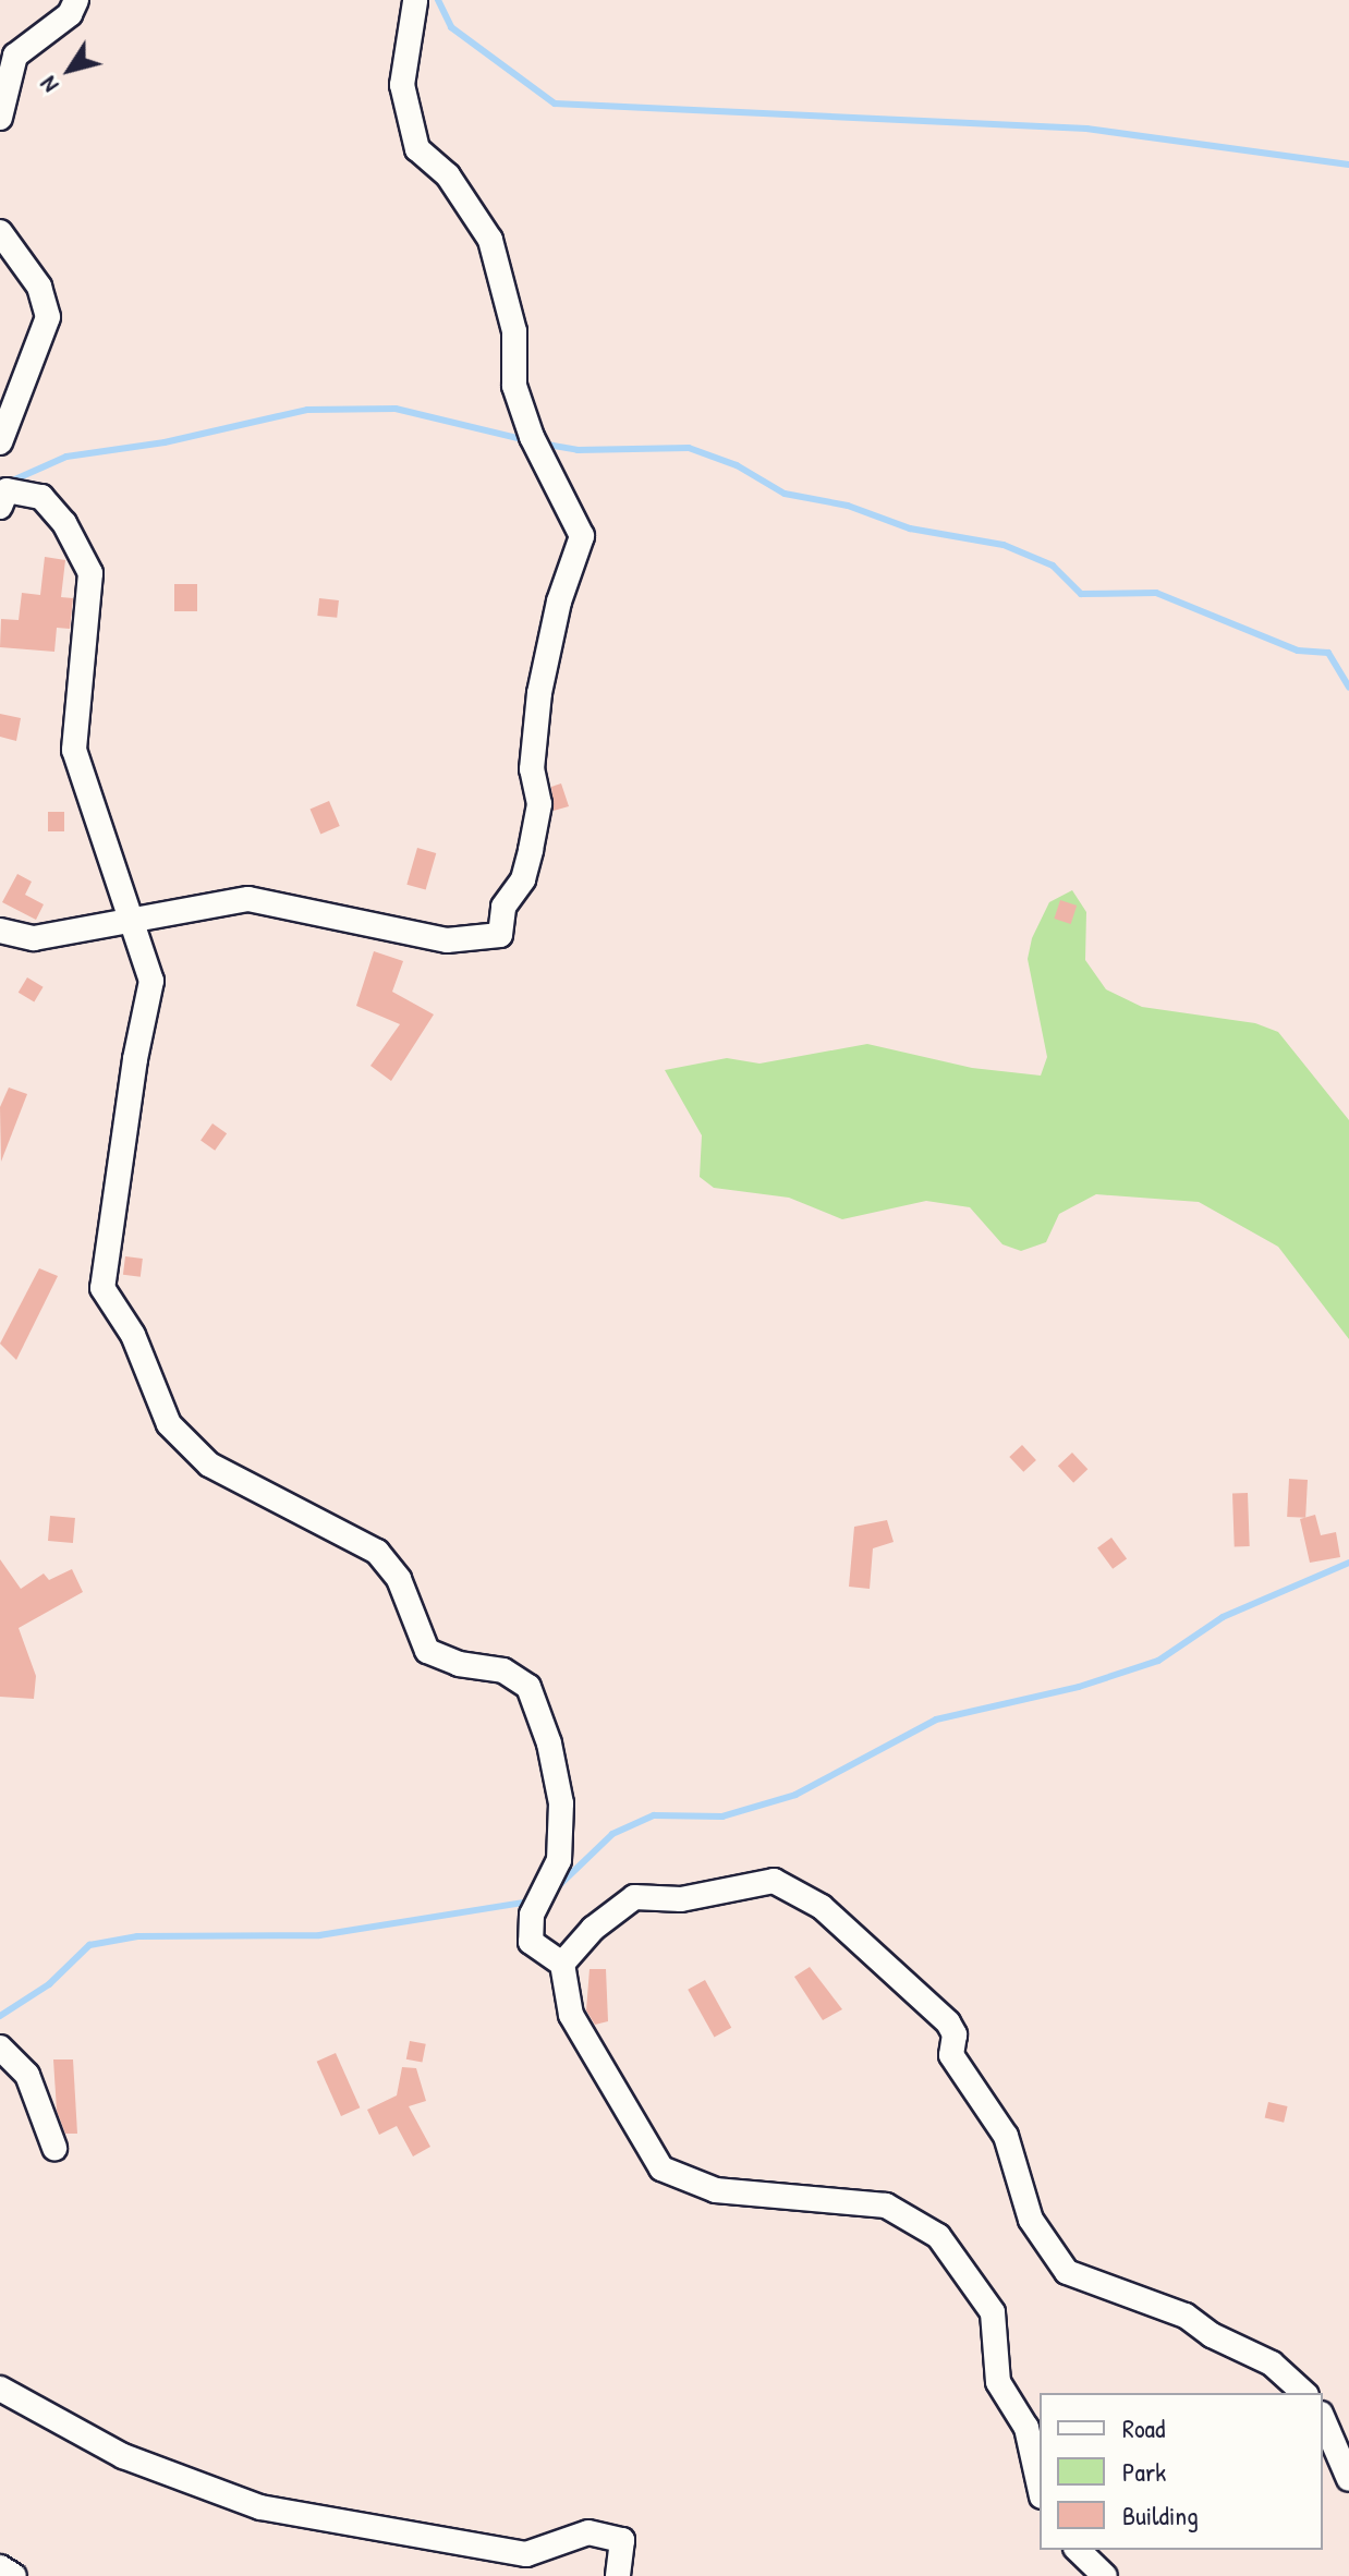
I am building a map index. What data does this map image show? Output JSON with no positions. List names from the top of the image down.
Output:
{
  "legend": ["Road", "Park", "Building"],
  "north": "bottom left"
}
